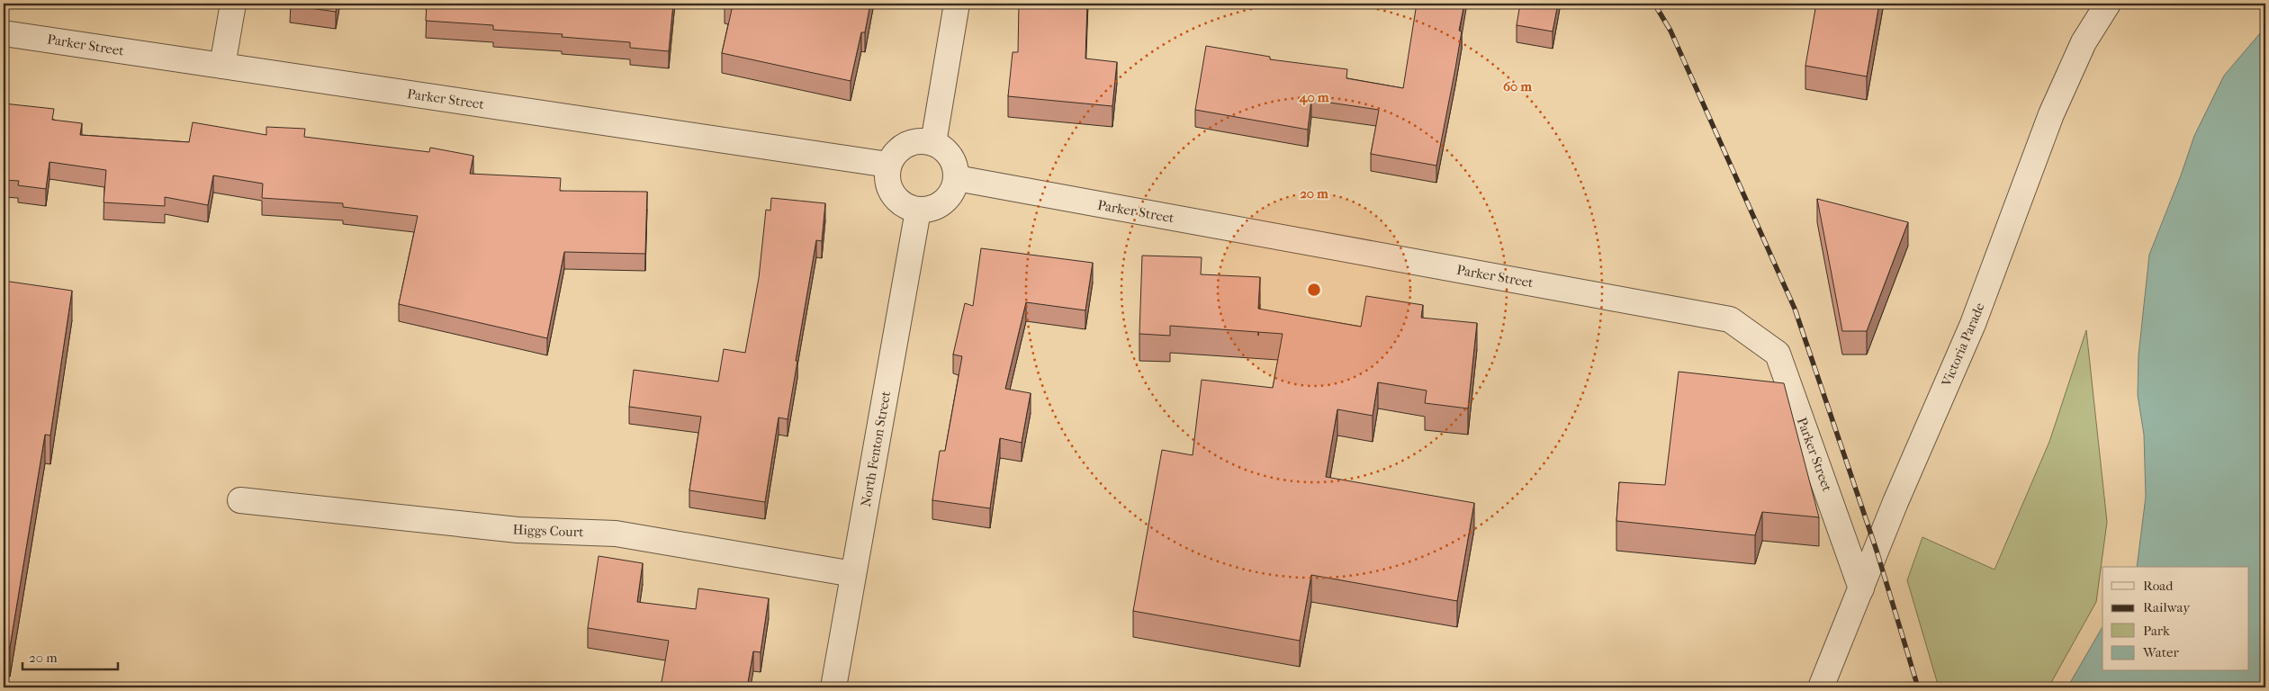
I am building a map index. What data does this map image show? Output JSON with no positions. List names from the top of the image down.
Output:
{
  "streets": {
    "street": [
      "Parker Street",
      "Victoria Parade",
      "North Fenton Street",
      "Higgs Court"
    ]
  },
  "crossings": [
    ["Parker Street", "Victoria Parade"],
    ["Parker Street", "North Fenton Street"],
    ["North Fenton Street", "Higgs Court"]
  ],
  "legend": [
    "Road",
    "Railway",
    "Park",
    "Water"
  ],
  "scale_bar": "20 m",
  "rings": ["60 m", "40 m", "20 m"]
}
